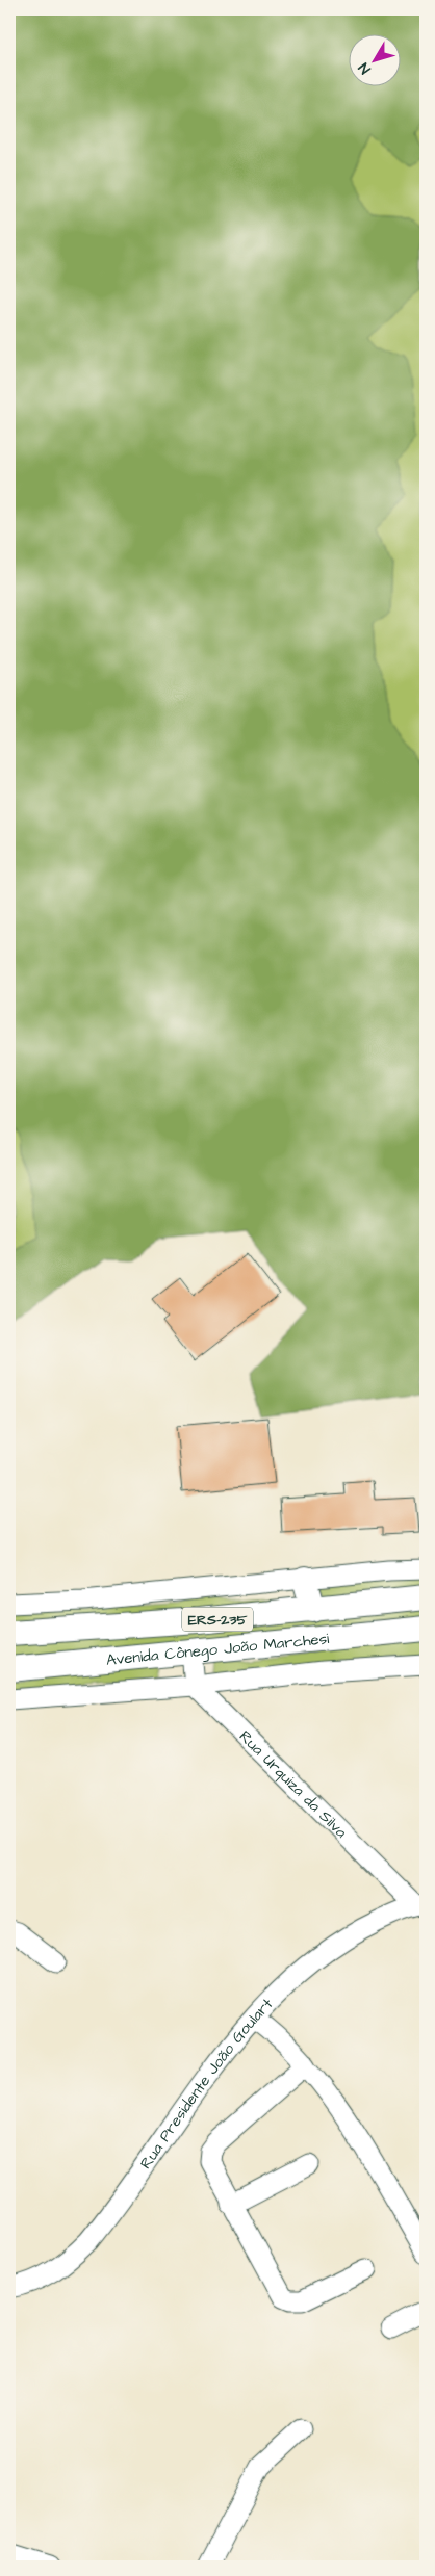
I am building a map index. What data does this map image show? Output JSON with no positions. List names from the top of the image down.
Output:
{
  "streets": {
    "main road": ["ERS-235", "Avenida Cônego João Marchesi"],
    "street": ["Rua Urquiza da Silva", "Rua Presidente João Goulart"]
  },
  "crossings": [
    ["Avenida Cônego João Marchesi", "Rua Urquiza da Silva"],
    ["Rua Urquiza da Silva", "Rua Presidente João Goulart"]
  ],
  "north": "bottom left"
}
